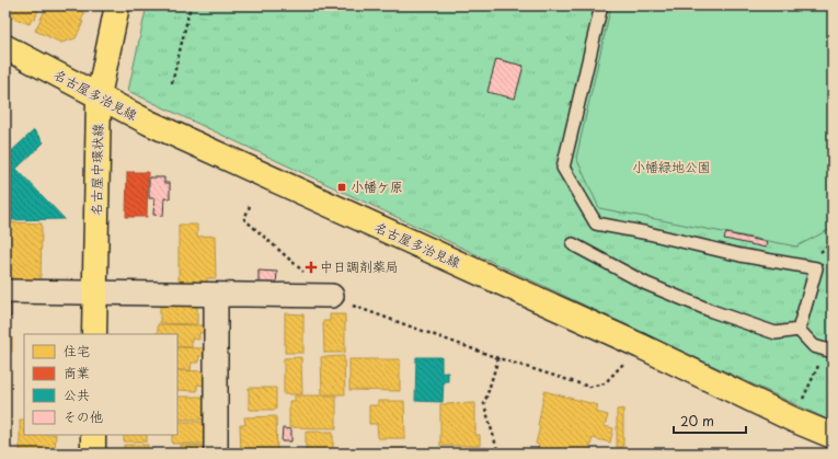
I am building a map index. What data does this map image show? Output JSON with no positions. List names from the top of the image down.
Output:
{
  "streets": {
    "main road": ["名古屋多治見線", "名古屋中環状線"]
  },
  "crossings": [
    ["名古屋多治見線", "名古屋中環状線"]
  ],
  "parks": ["小幡緑地公園"],
  "places": {
    "transit": ["小幡ケ原"],
    "health": ["中日調剤薬局"]
  },
  "legend": [
    "住宅",
    "商業",
    "公共",
    "その他"
  ],
  "scale_bar": "20 m"
}
